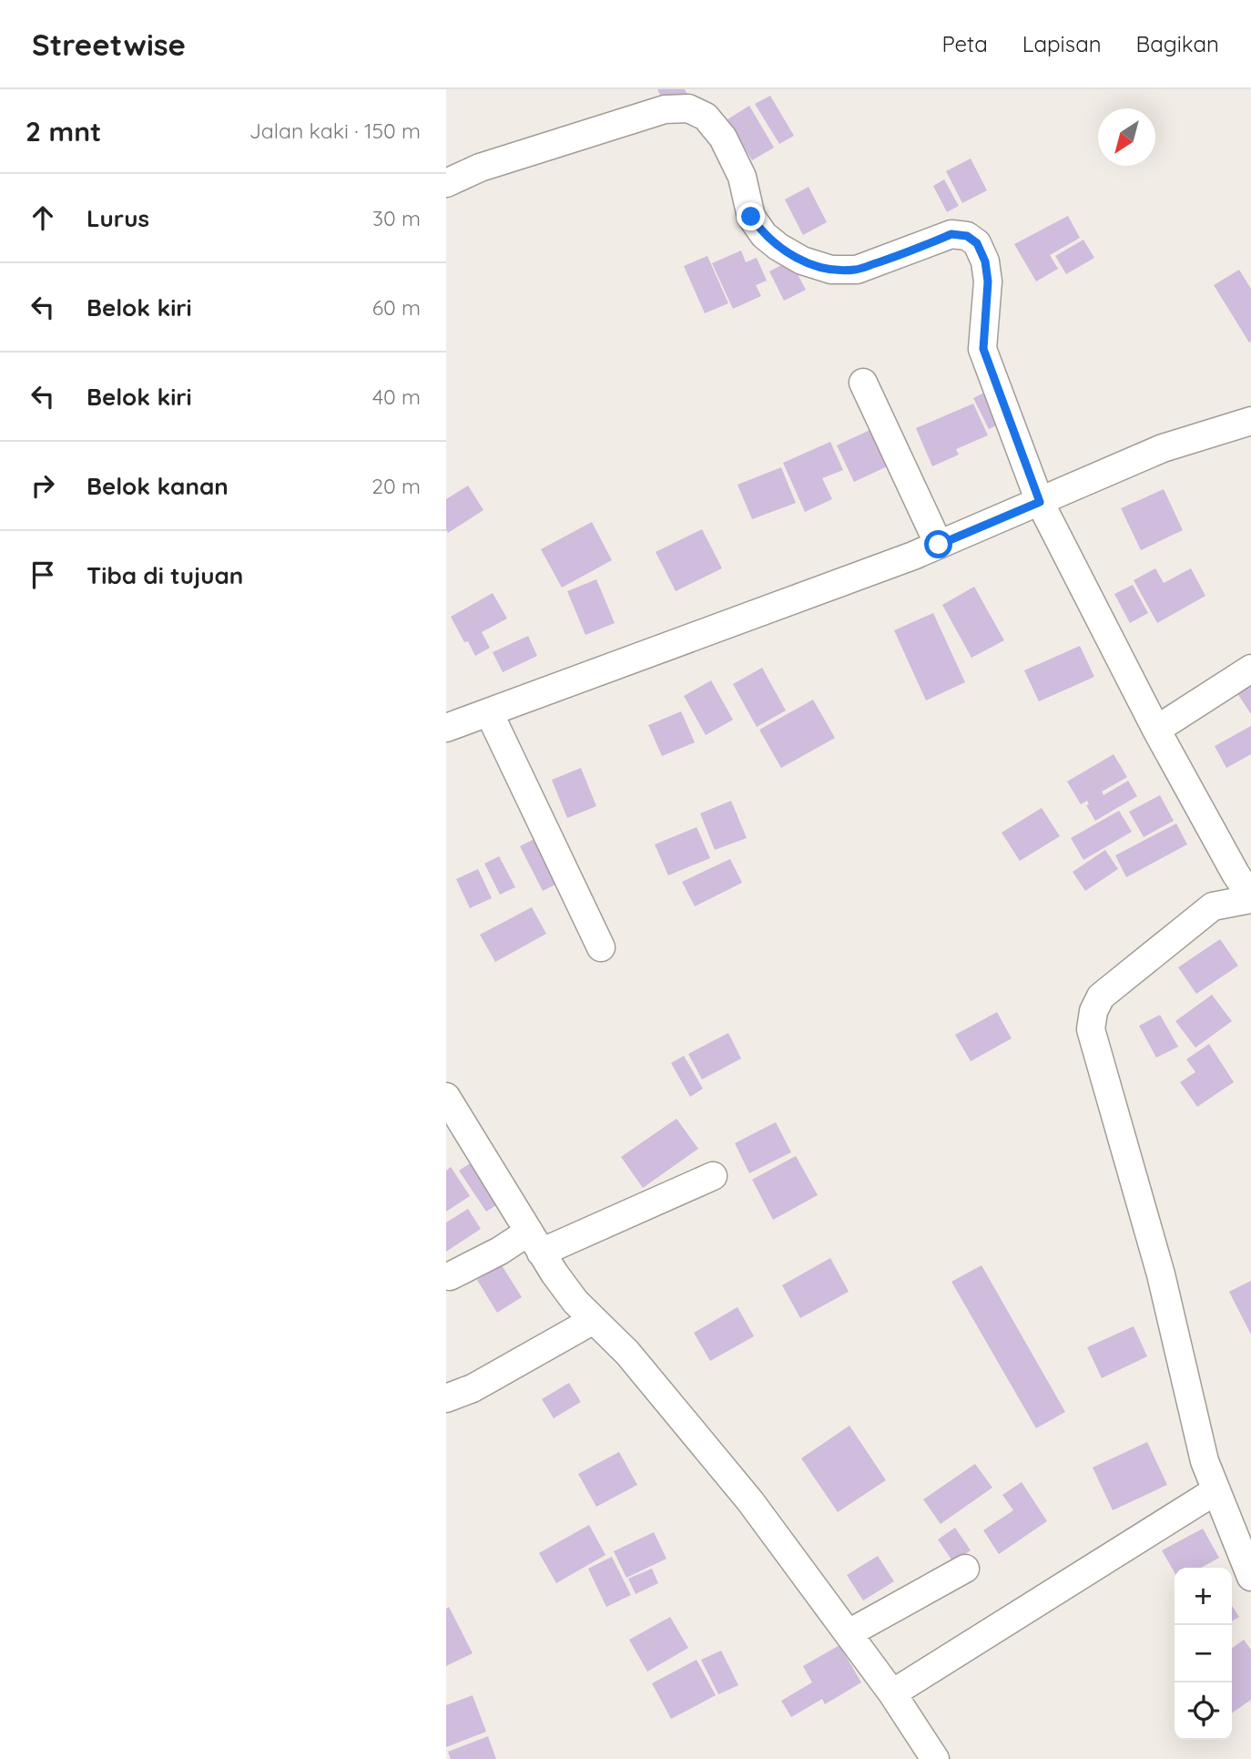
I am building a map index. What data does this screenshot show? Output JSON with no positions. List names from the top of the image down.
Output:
{
  "north": "bottom left",
  "page": {
    "header": "Streetwise",
    "nav": ["Peta", "Lapisan", "Bagikan"],
    "heading": ["2 mnt", "Jalan kaki · 150 m"],
    "list": [
      ["Lurus", "30 m"],
      ["Belok kiri", "60 m"],
      ["Belok kiri", "40 m"],
      ["Belok kanan", "20 m"],
      "Tiba di tujuan"
    ],
    "map_buttons": ["+", "−"]
  }
}
